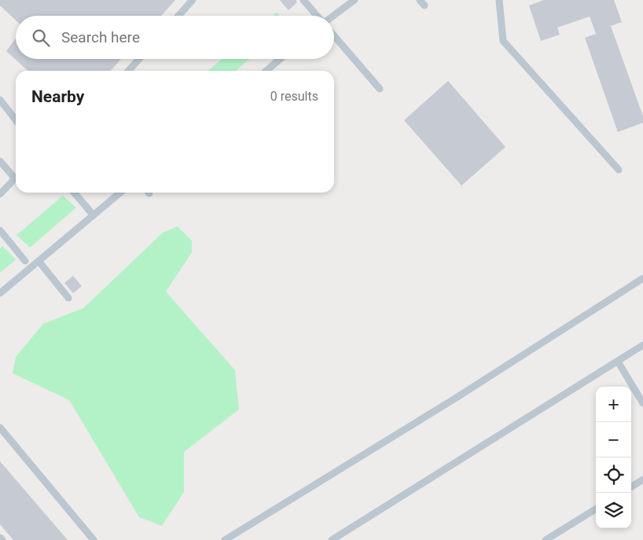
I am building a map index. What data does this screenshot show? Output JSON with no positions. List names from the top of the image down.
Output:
{
  "page": {
    "search": "Search here",
    "heading": ["Nearby", "0 results"],
    "map_buttons": ["+", "−"]
  }
}
